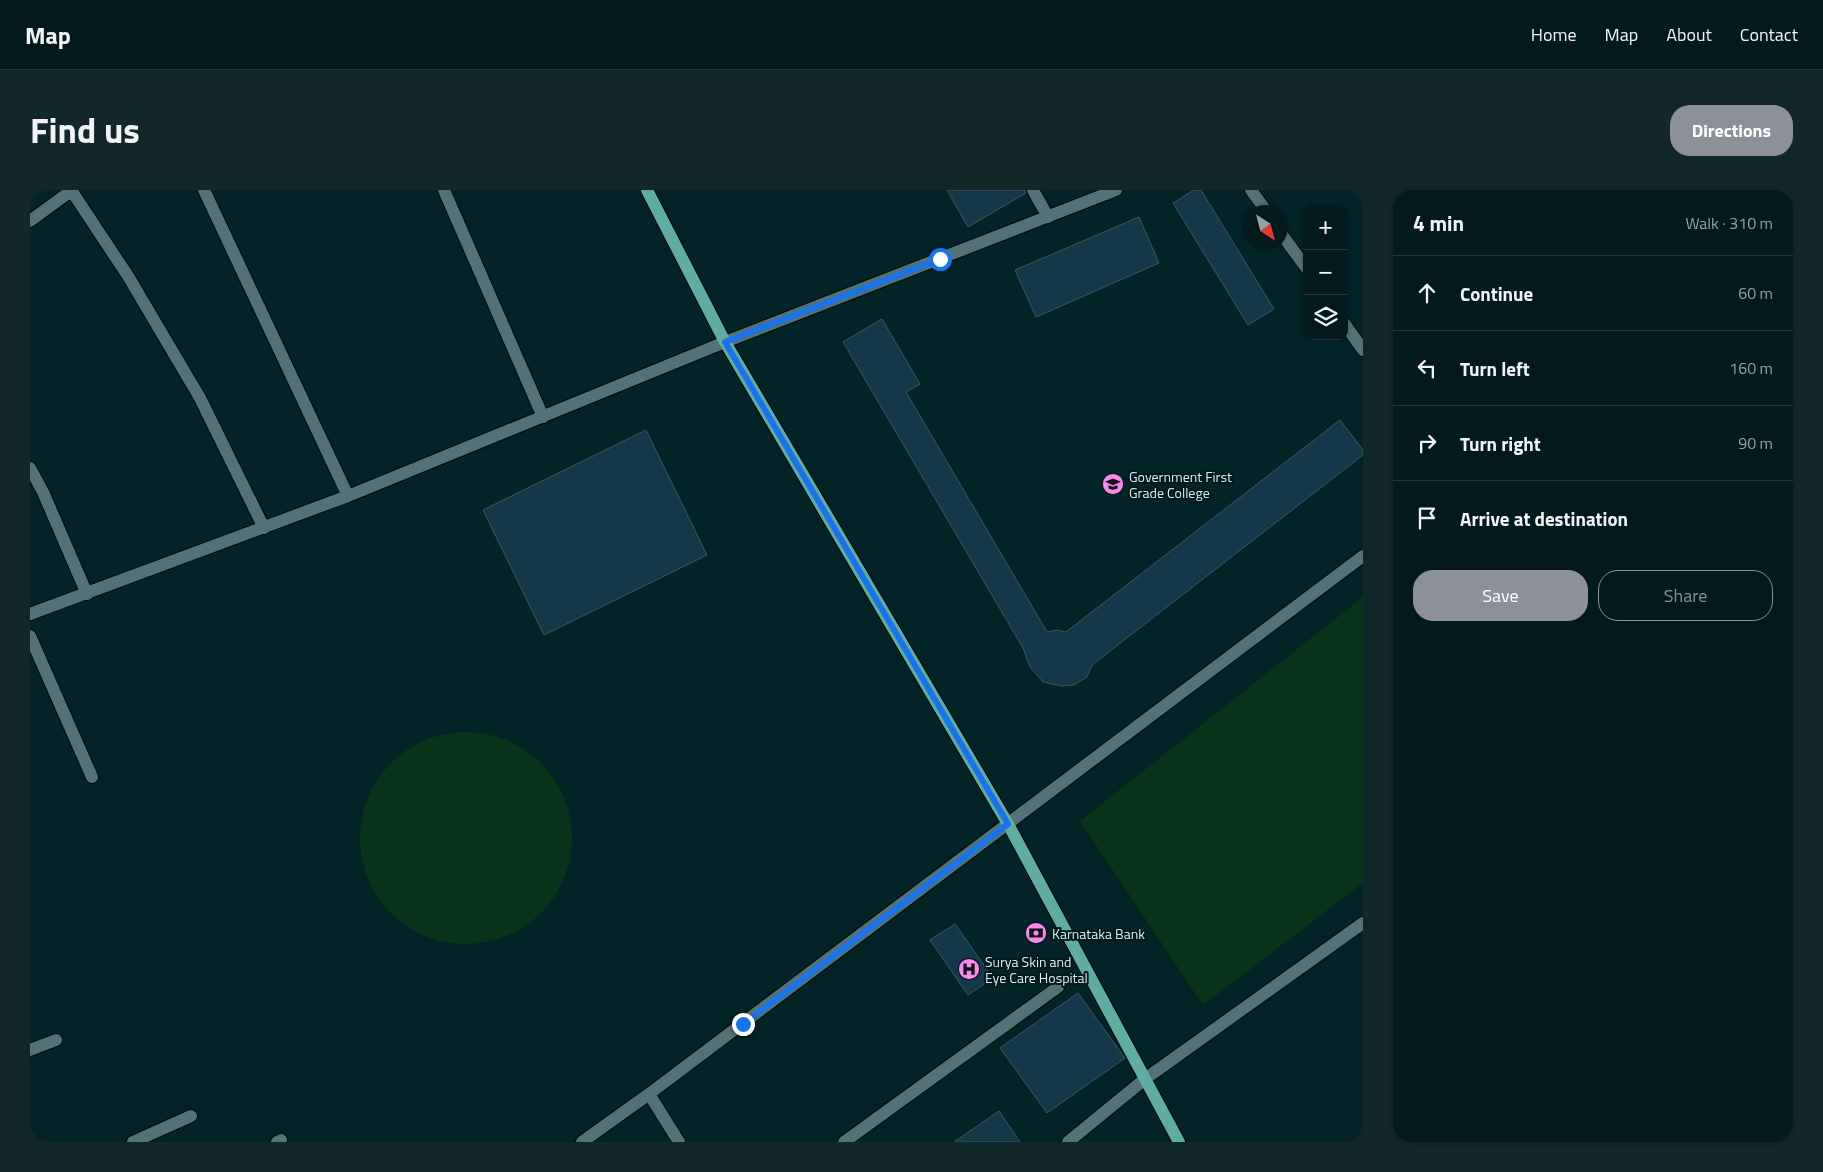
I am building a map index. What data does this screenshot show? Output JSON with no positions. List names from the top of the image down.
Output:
{
  "places": {
    "school or university": ["Government First Grade College"],
    "bank": ["Karnataka Bank"],
    "hospital": ["Surya Skin and Eye Care Hospital"]
  },
  "north": "bottom right",
  "page": {
    "header": "Map",
    "nav": [
      "Home",
      "Map",
      "About",
      "Contact"
    ],
    "title": "Find us",
    "buttons": [
      "Directions",
      ["Save", "Share"]
    ],
    "heading": ["4 min", "Walk · 310 m"],
    "map_buttons": ["+", "−"],
    "list": [
      ["Continue", "60 m"],
      ["Turn left", "160 m"],
      ["Turn right", "90 m"],
      "Arrive at destination"
    ]
  }
}
